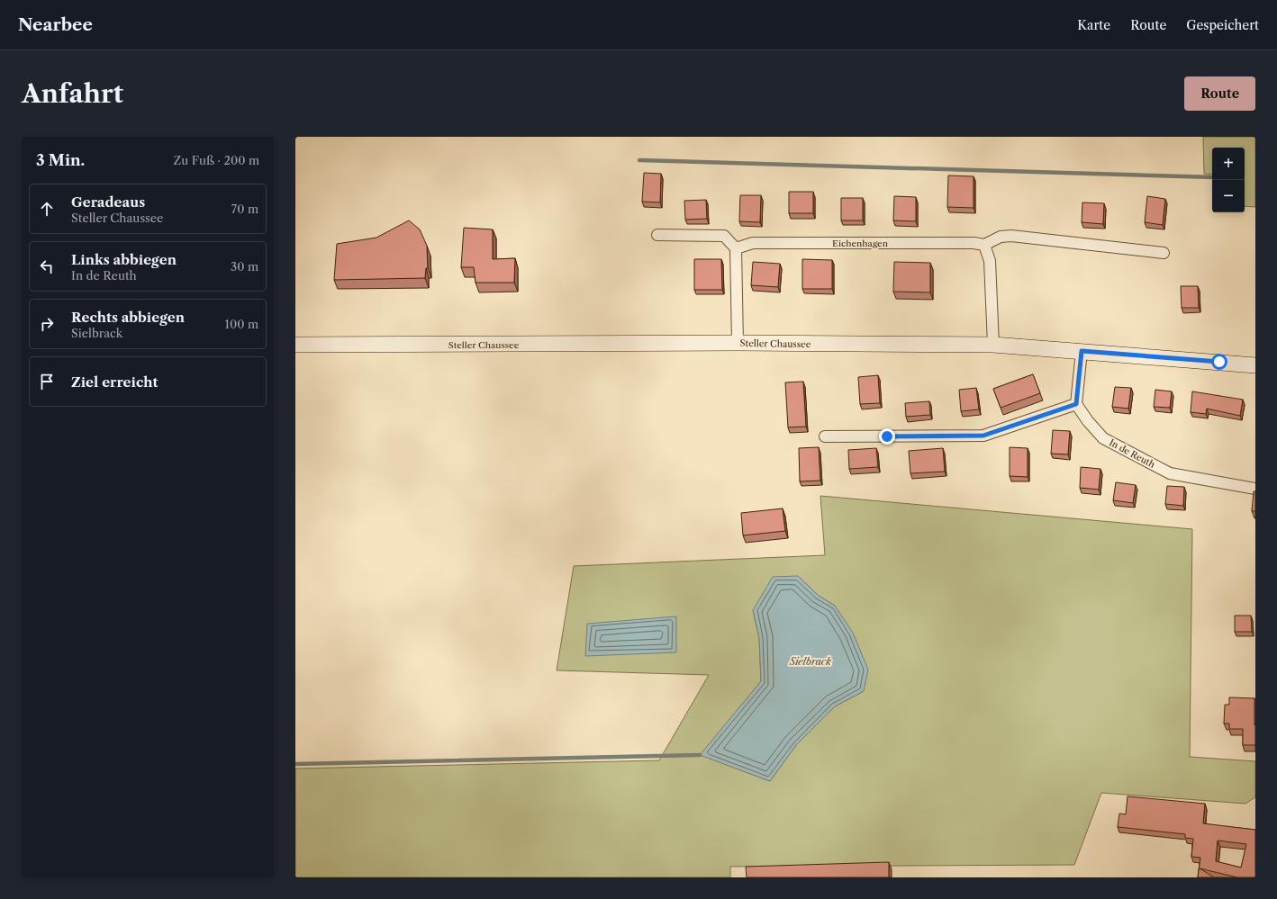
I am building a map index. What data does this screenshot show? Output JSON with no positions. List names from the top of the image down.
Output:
{
  "streets": {
    "street": ["Eichenhagen", "Steller Chaussee", "In de Reuth"]
  },
  "water": ["Sielbrack"],
  "page": {
    "header": "Nearbee",
    "nav": ["Karte", "Route", "Gespeichert"],
    "buttons": "Route",
    "title": "Anfahrt",
    "heading": ["3 Min.", "Zu Fuß · 200 m"],
    "map_buttons": ["+", "−"],
    "list": [
      ["Geradeaus", "Steller Chaussee", "70 m"],
      ["Links abbiegen", "In de Reuth", "30 m"],
      ["Rechts abbiegen", "Sielbrack", "100 m"],
      "Ziel erreicht"
    ]
  }
}
